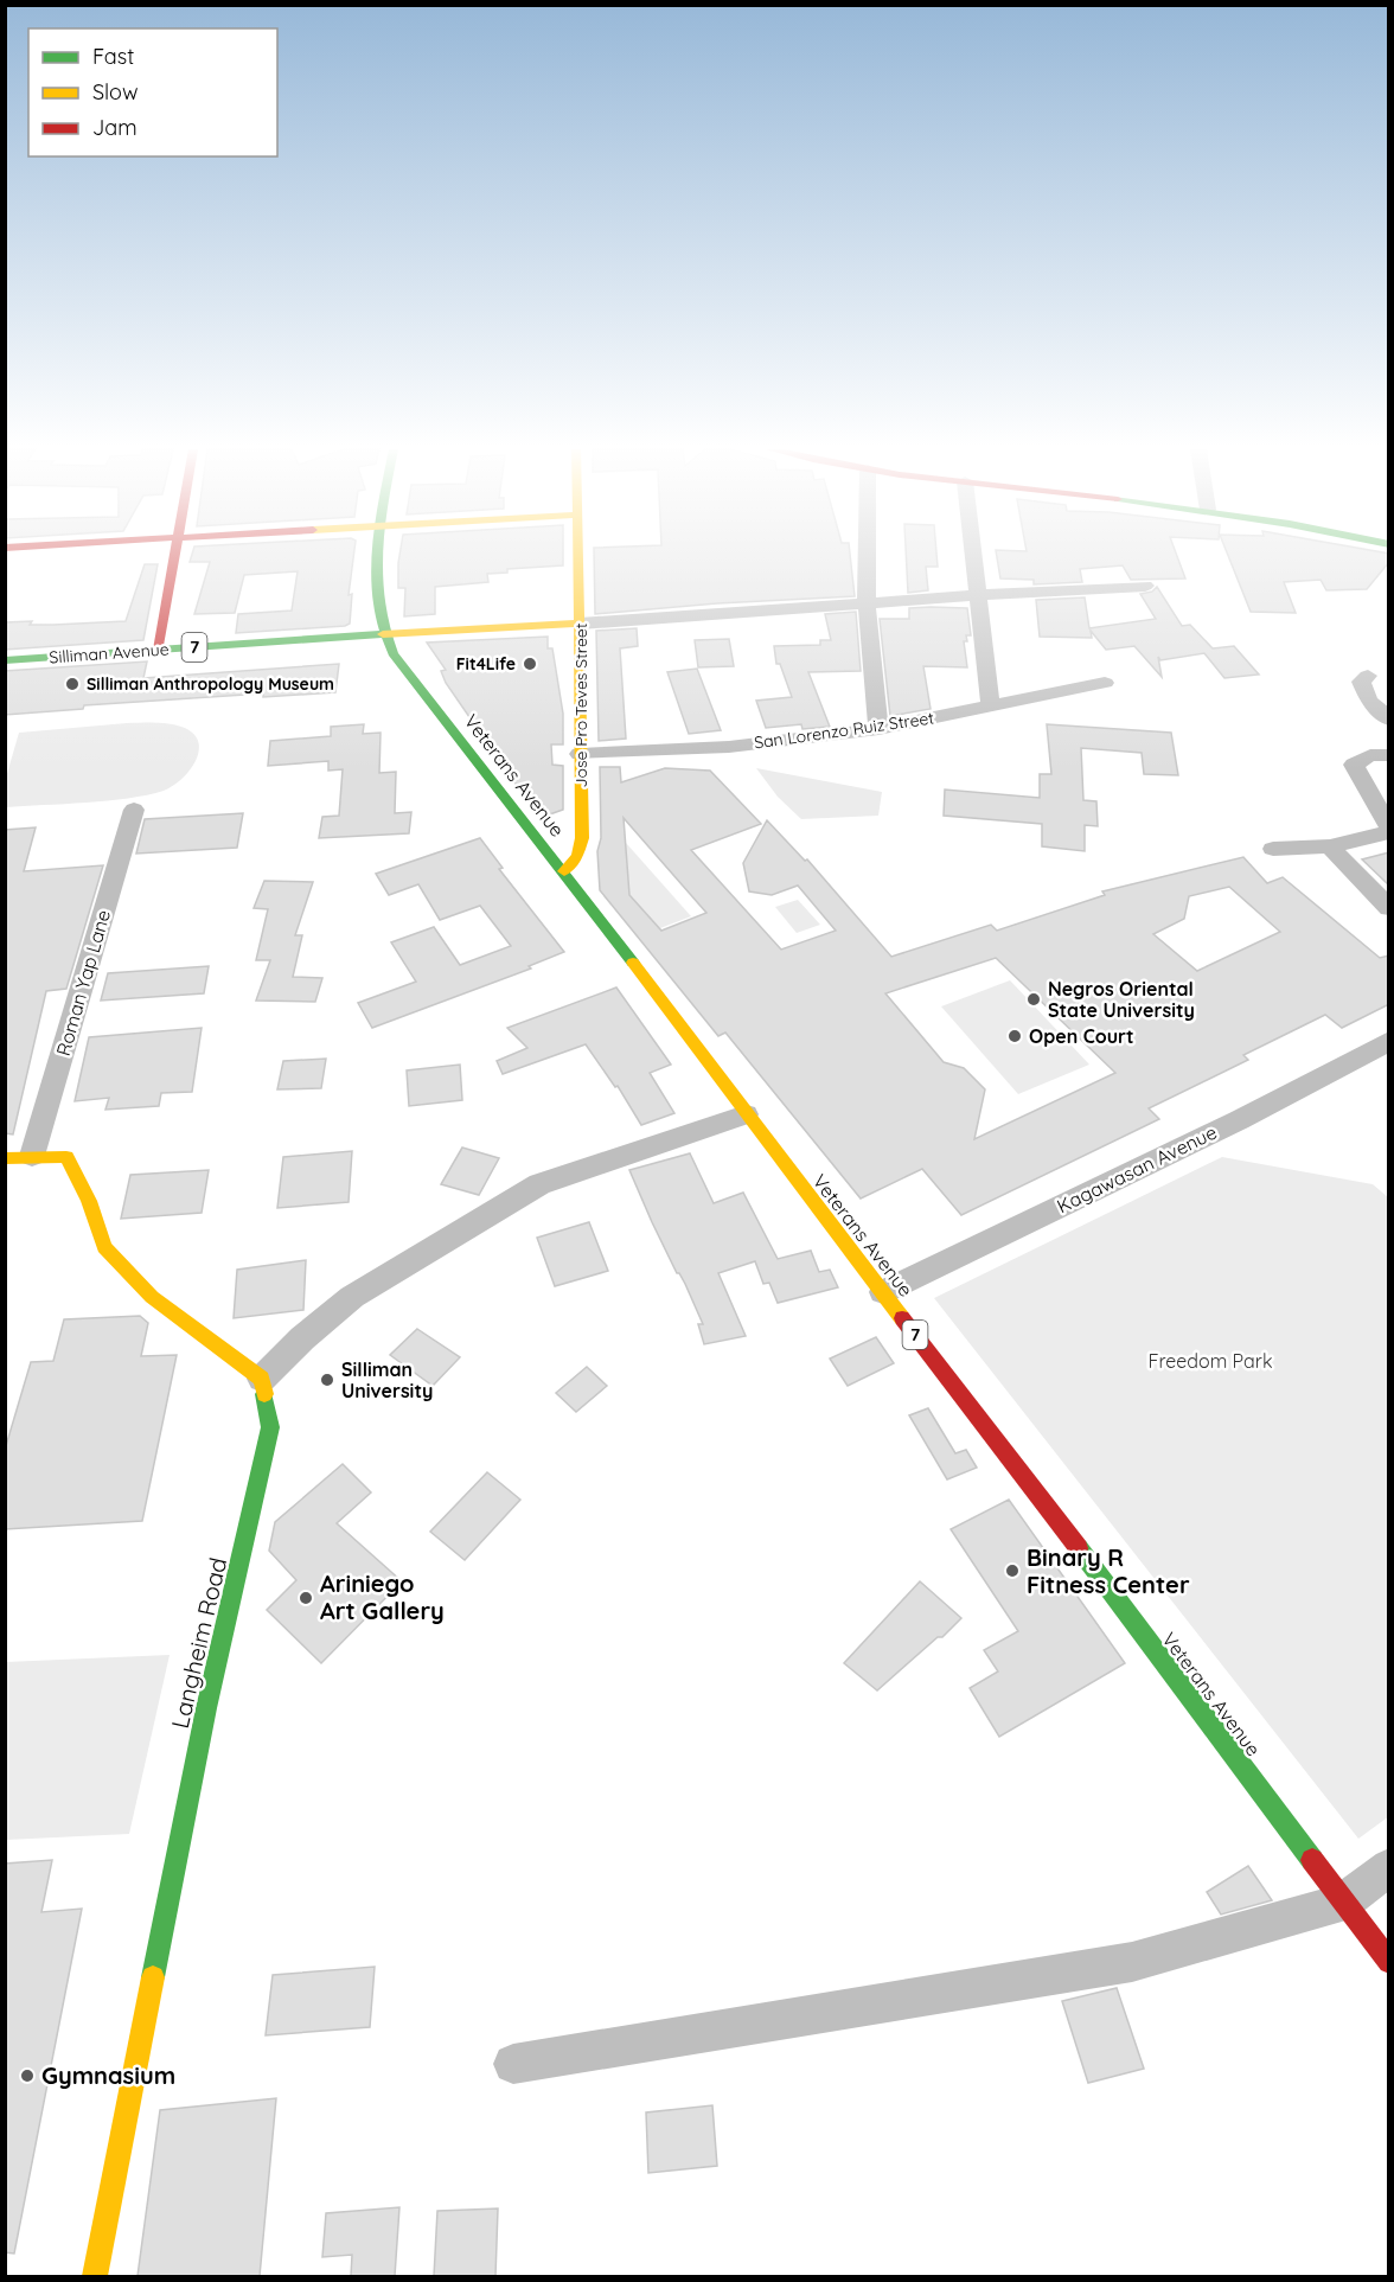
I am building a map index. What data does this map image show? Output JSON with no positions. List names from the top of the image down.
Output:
{
  "streets": {
    "street": [
      "7",
      "Silliman Avenue",
      "Jose Pro Teves Street",
      "San Lorenzo Ruiz Street",
      "Veterans Avenue",
      "Roman Yap Lane",
      "Kagawasan Avenue",
      "Langheim Road"
    ]
  },
  "crossings": [
    ["7", "Silliman Avenue"],
    ["7", "Veterans Avenue"],
    ["Silliman Avenue", "Jose Pro Teves Street"],
    ["Silliman Avenue", "Veterans Avenue"],
    ["Jose Pro Teves Street", "San Lorenzo Ruiz Street"],
    ["Jose Pro Teves Street", "Veterans Avenue"],
    ["Veterans Avenue", "Kagawasan Avenue"]
  ],
  "parks": ["Freedom Park"],
  "places": [
    "Fit4Life",
    "Silliman Anthropology Museum",
    "Negros Oriental State University",
    "Open Court",
    "Silliman University",
    "Binary R Fitness Center",
    "Ariniego Art Gallery",
    "Gymnasium"
  ],
  "legend": ["Fast", "Slow", "Jam"]
}
